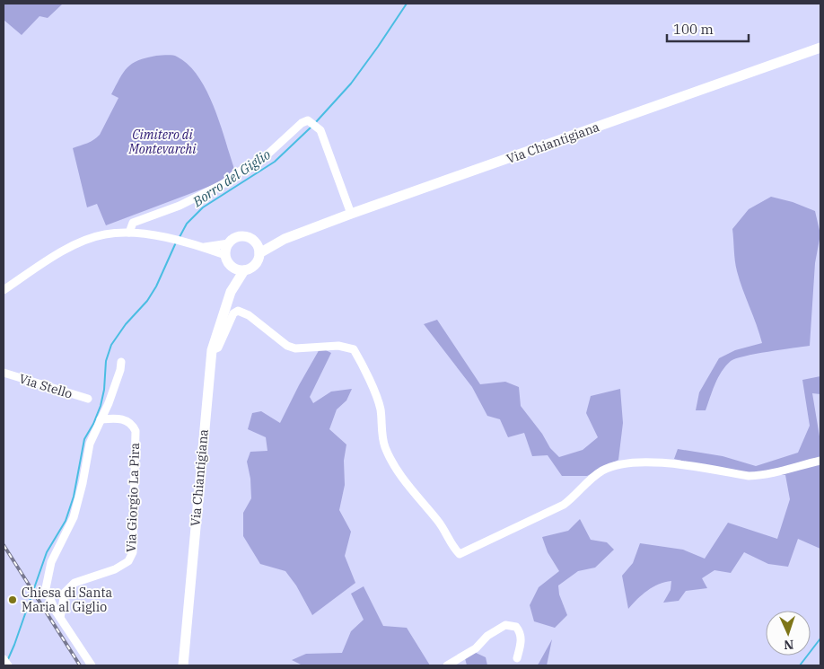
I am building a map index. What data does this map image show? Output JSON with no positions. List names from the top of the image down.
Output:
{
  "streets": {
    "main road": ["Via Chiantigiana"],
    "street": ["Via Stello", "Via Giorgio La Pira"]
  },
  "water": ["Borro del Giglio"],
  "parks": ["Cimitero di Montevarchi"],
  "places": ["Chiesa di Santa Maria al Giglio"],
  "scale_bar": "100 m",
  "north": "bottom"
}
